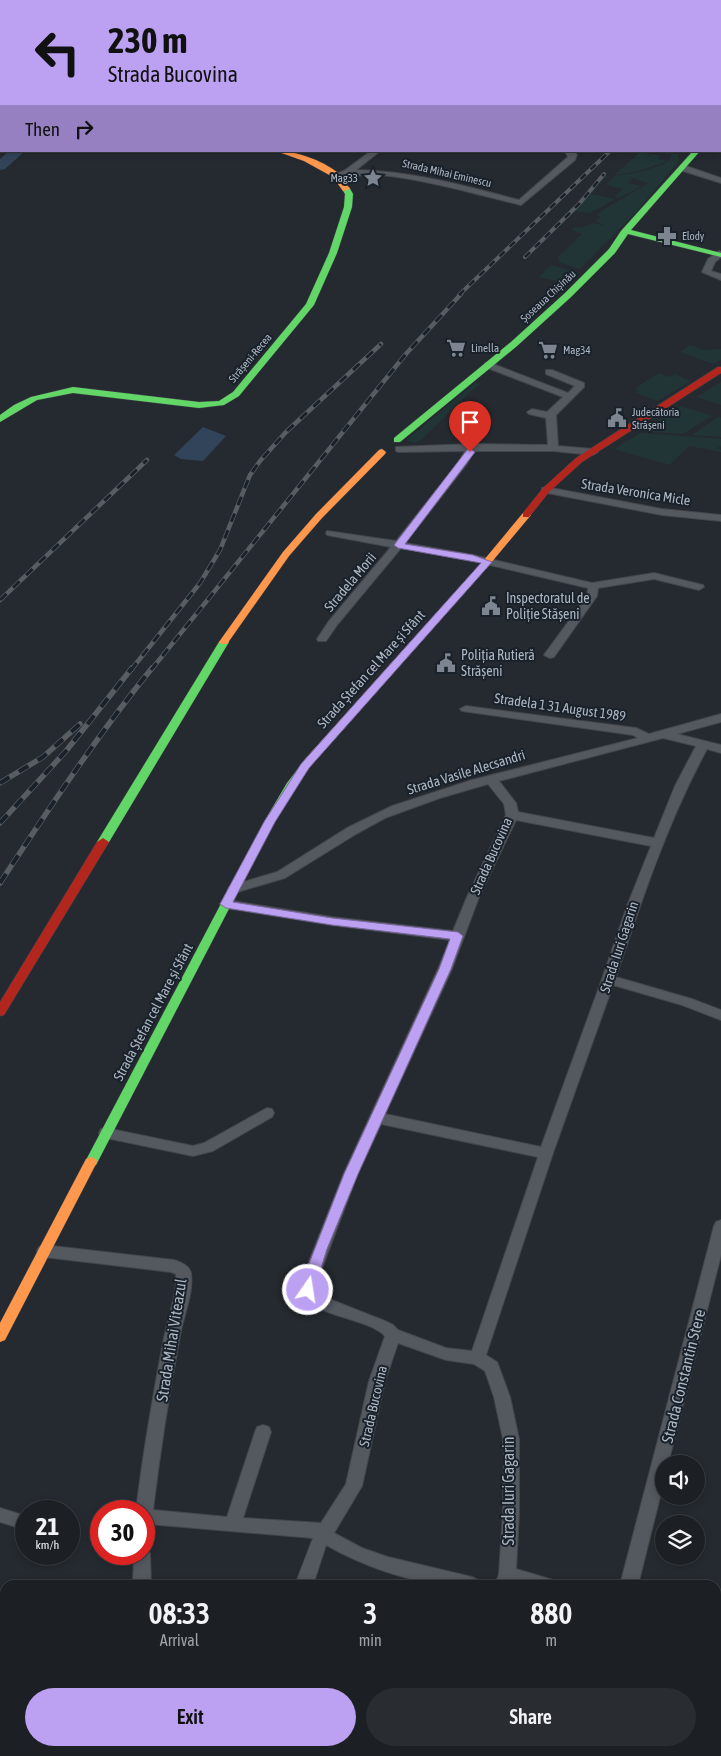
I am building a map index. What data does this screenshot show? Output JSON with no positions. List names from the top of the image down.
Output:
{
  "streets": {
    "main road": ["Șoseaua Chișinău", "Strășeni-Recea", "Strada Ștefan cel Mare și Sfânt"],
    "street": [
      "Strada Mihai Eminescu",
      "Strada Veronica Micle",
      "Stradela Morii",
      "Stradela 1 31 August 1989",
      "Strada Vasile Alecsandri",
      "Strada Bucovina",
      "Strada Iuri Gagarin",
      "Strada Mihai Viteazul",
      "Strada Constantin Stere"
    ]
  },
  "crossings": [
    ["Strada Mihai Eminescu", "Strășeni-Recea"],
    ["Strada Veronica Micle", "Strada Ștefan cel Mare și Sfânt"],
    ["Strada Ștefan cel Mare și Sfânt", "Strada Vasile Alecsandri"],
    ["Strada Ștefan cel Mare și Sfânt", "Strada Mihai Viteazul"],
    ["Stradela 1 31 August 1989", "Strada Vasile Alecsandri"],
    ["Strada Vasile Alecsandri", "Strada Bucovina"]
  ],
  "places": {
    "place": ["Mag33"],
    "pharmacy": ["Elody"],
    "supermarket": ["Linella", "Mag34"],
    "public building": ["Judecătoria Strășeni", "Inspectoratul de Poliție Stășeni", "Poliția Rutieră Strășeni"]
  },
  "page": {
    "turn": ["230 m", "Strada Bucovina"],
    "then": "Then",
    "speed": "21 km/h",
    "limit": "30",
    "eta": [
      "08:33",
      "Arrival",
      "3",
      "min",
      "880",
      "m"
    ],
    "buttons": ["Exit", "Share"]
  }
}
